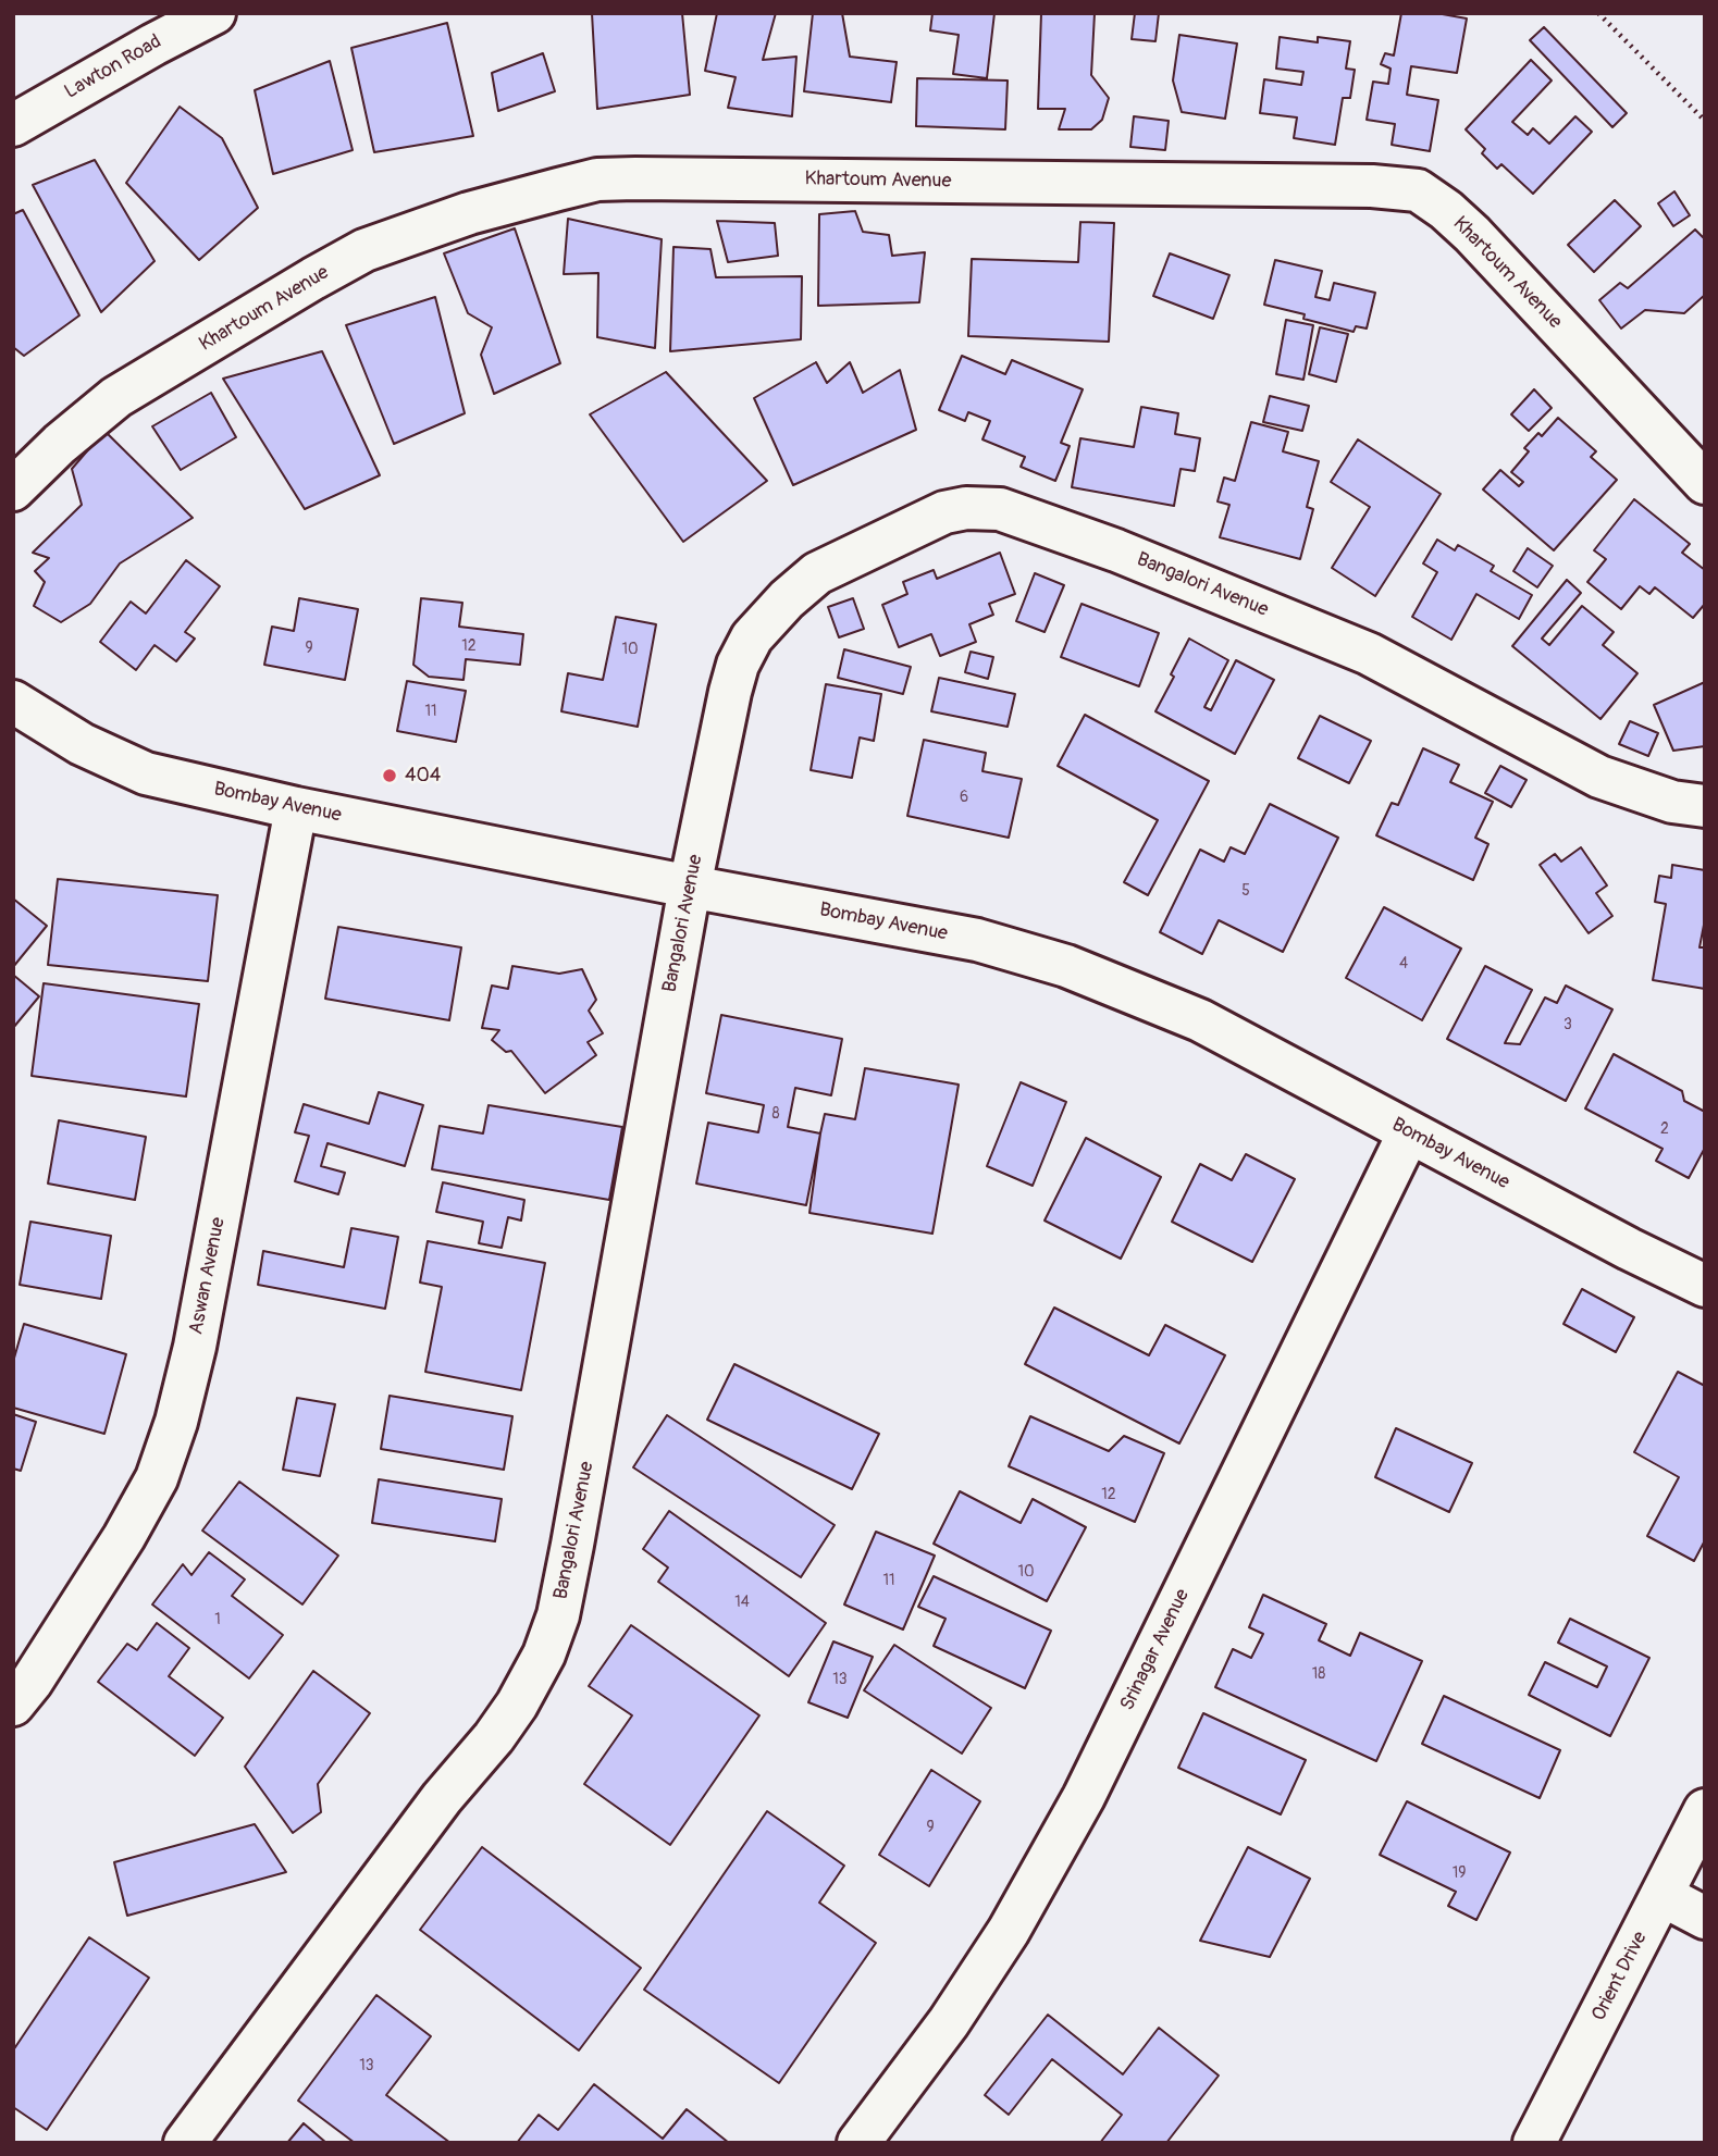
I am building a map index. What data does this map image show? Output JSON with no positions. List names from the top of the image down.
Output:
{
  "streets": {
    "street": [
      "Lawton Road",
      "Khartoum Avenue",
      "Bangalori Avenue",
      "Bombay Avenue",
      "Aswan Avenue",
      "Srinagar Avenue",
      "Orient Drive"
    ]
  },
  "crossings": [
    ["Bangalori Avenue", "Bombay Avenue"],
    ["Bombay Avenue", "Aswan Avenue"],
    ["Bombay Avenue", "Srinagar Avenue"]
  ],
  "places": ["404"],
  "house_numbers": [
    "12",
    "9",
    "10",
    "11",
    "6",
    "5",
    "4",
    "3",
    "8",
    "2",
    "12",
    "10",
    "11",
    "14",
    "1",
    "18",
    "13",
    "9",
    "19",
    "13"
  ]
}
